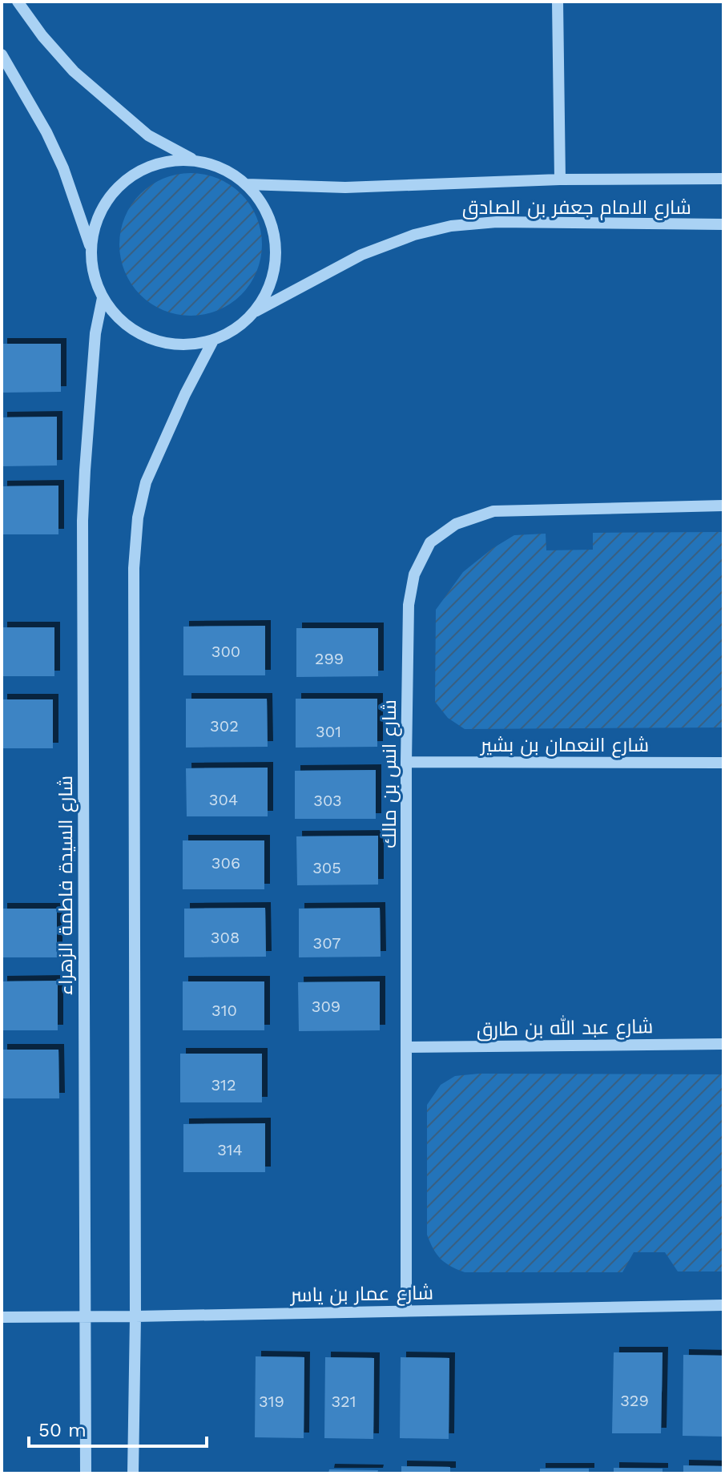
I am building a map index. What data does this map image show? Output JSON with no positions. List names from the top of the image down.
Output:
{
  "streets": {
    "street": [
      "شارع الامام جعفر بن الصادق",
      "شارع النعمان بن بشير",
      "شارع انس بن مالك",
      "شارع السيدة فاطمة الزهراء",
      "شارع عبد الله بن طارق",
      "شارع عمار بن ياسر"
    ]
  },
  "crossings": [
    ["شارع الامام جعفر بن الصادق", "شارع السيدة فاطمة الزهراء"],
    ["شارع النعمان بن بشير", "شارع انس بن مالك"],
    ["شارع انس بن مالك", "شارع عبد الله بن طارق"],
    ["شارع انس بن مالك", "شارع عمار بن ياسر"],
    ["شارع السيدة فاطمة الزهراء", "شارع عمار بن ياسر"]
  ],
  "house_numbers": [
    "300",
    "299",
    "302",
    "301",
    "304",
    "303",
    "306",
    "305",
    "308",
    "307",
    "309",
    "310",
    "312",
    "314",
    "329",
    "319",
    "321"
  ],
  "scale_bar": "50 m"
}
